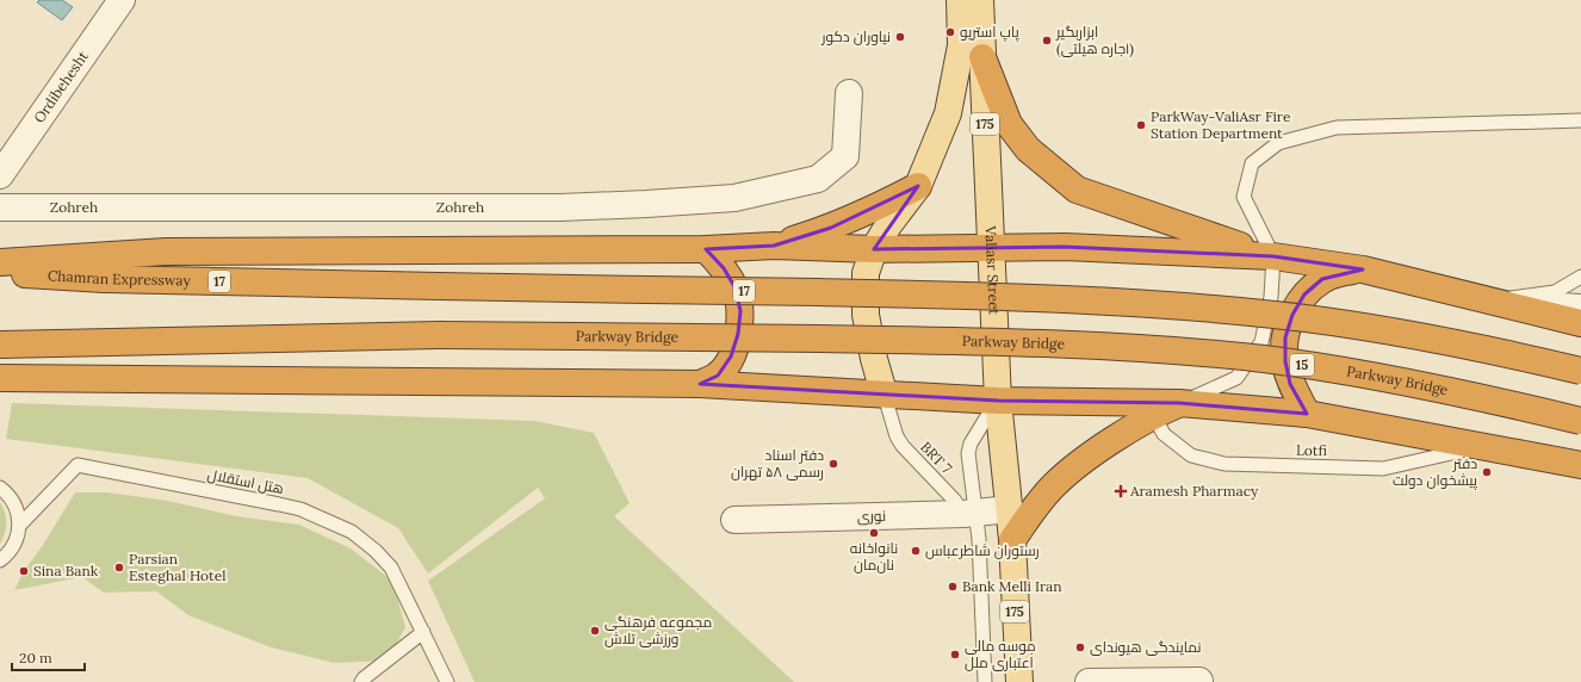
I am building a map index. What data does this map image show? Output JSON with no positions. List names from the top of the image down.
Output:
{
  "streets": {
    "highway": [
      "Chamran Expressway",
      "17",
      "Parkway Bridge",
      "15"
    ],
    "main road": ["175", "Valiasr Street"],
    "street": ["Ordibehesht", "Zohreh", "نوری"],
    "lane": ["Lotfi", "BRT 7", "هتل استقلال"]
  },
  "crossings": [
    ["Valiasr Street", "BRT 7"],
    ["Valiasr Street", "نوری"],
    ["BRT 7", "نوری"]
  ],
  "places": {
    "other": [
      "پاپ استریو",
      "نیاوران دکور",
      "ابزاربگیر (اجاره هیلتی)",
      "ParkWay-ValiAsr Fire Station Department",
      "دفتر اسناد رسمی ۵۸ تهران",
      "دفتر پیشخوان دولت",
      "نانواخانه نان‌مان",
      "رستوران شاطرعباس",
      "Parsian Esteghal Hotel",
      "Sina Bank",
      "Bank Melli Iran",
      "مجموعه فرهنگی ورزشی تلاش",
      "نمایندگی هیوندای",
      "موسه مالی اعتباری ملل"
    ],
    "health": ["Aramesh Pharmacy"]
  },
  "scale_bar": "20 m"
}
